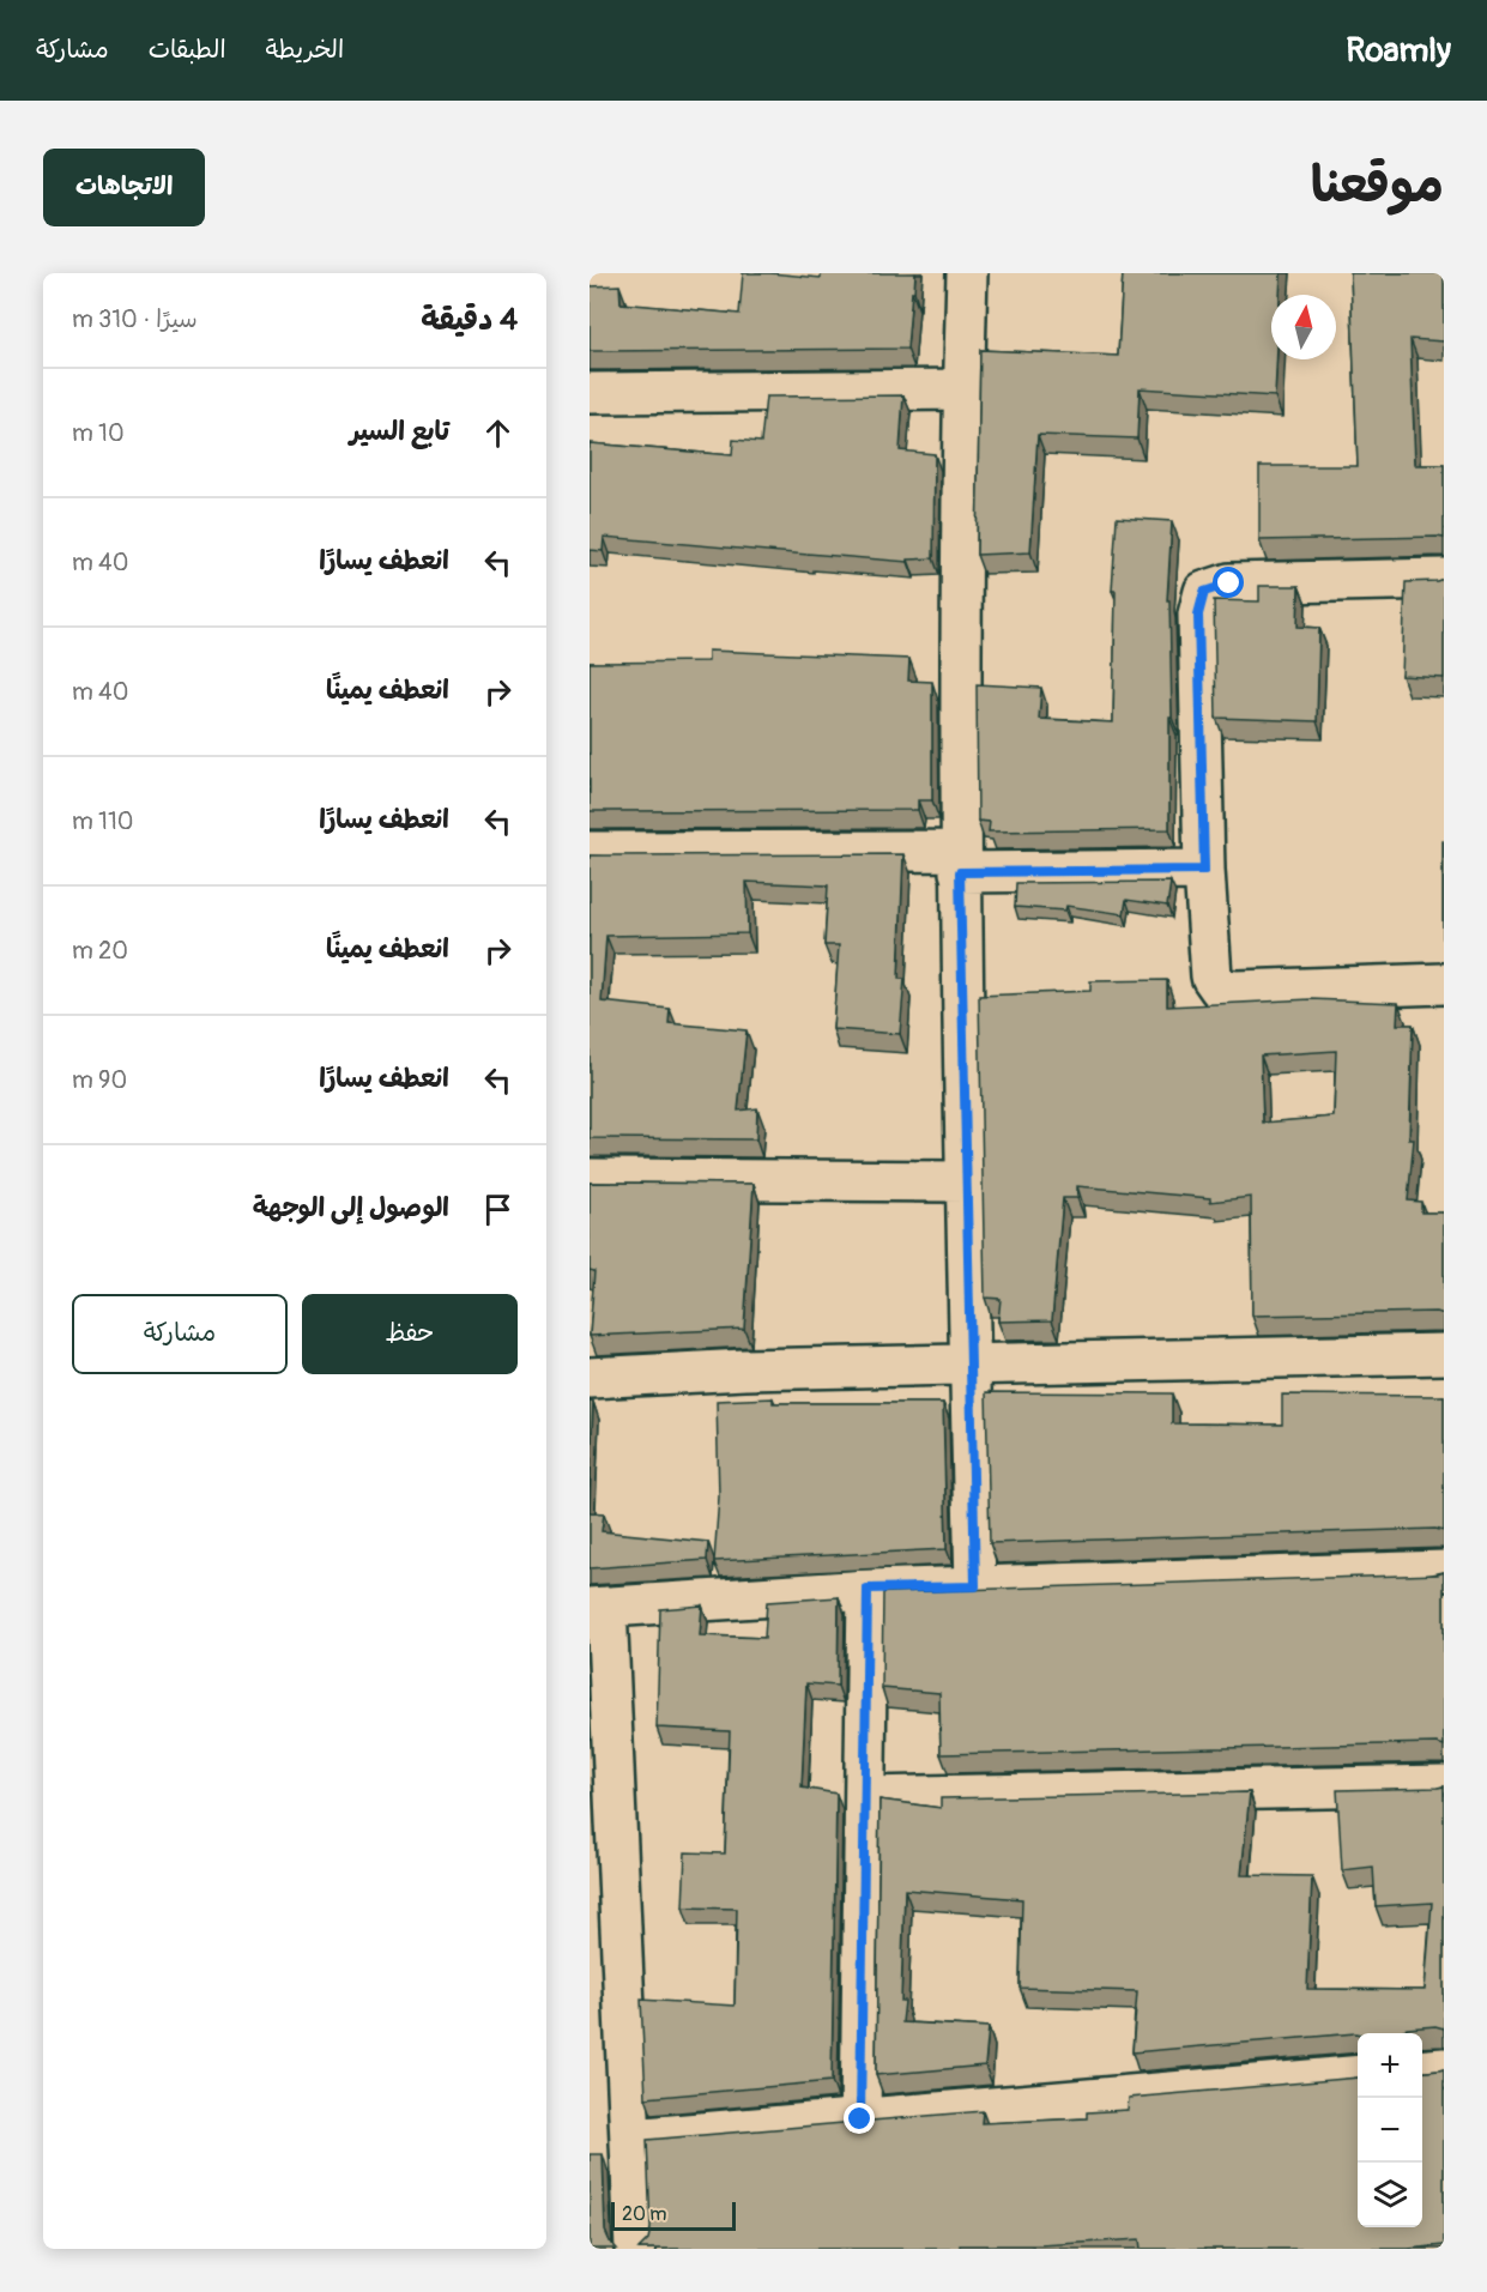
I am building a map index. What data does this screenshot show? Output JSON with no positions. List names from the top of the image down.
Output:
{
  "scale_bar": "20 m",
  "north": "top",
  "page": {
    "header": "Roamly",
    "nav": ["الخريطة", "الطبقات", "مشاركة"],
    "title": "موقعنا",
    "buttons": [
      "الاتجاهات",
      ["حفظ", "مشاركة"]
    ],
    "heading": ["4 دقيقة", "سيرًا · 310 m"],
    "list": [
      ["تابع السير", "10 m"],
      ["انعطف يسارًا", "40 m"],
      ["انعطف يمينًا", "40 m"],
      ["انعطف يسارًا", "110 m"],
      ["انعطف يمينًا", "20 m"],
      ["انعطف يسارًا", "90 m"],
      "الوصول إلى الوجهة"
    ],
    "map_buttons": ["+", "−"],
    "scale": "20 m"
  }
}
